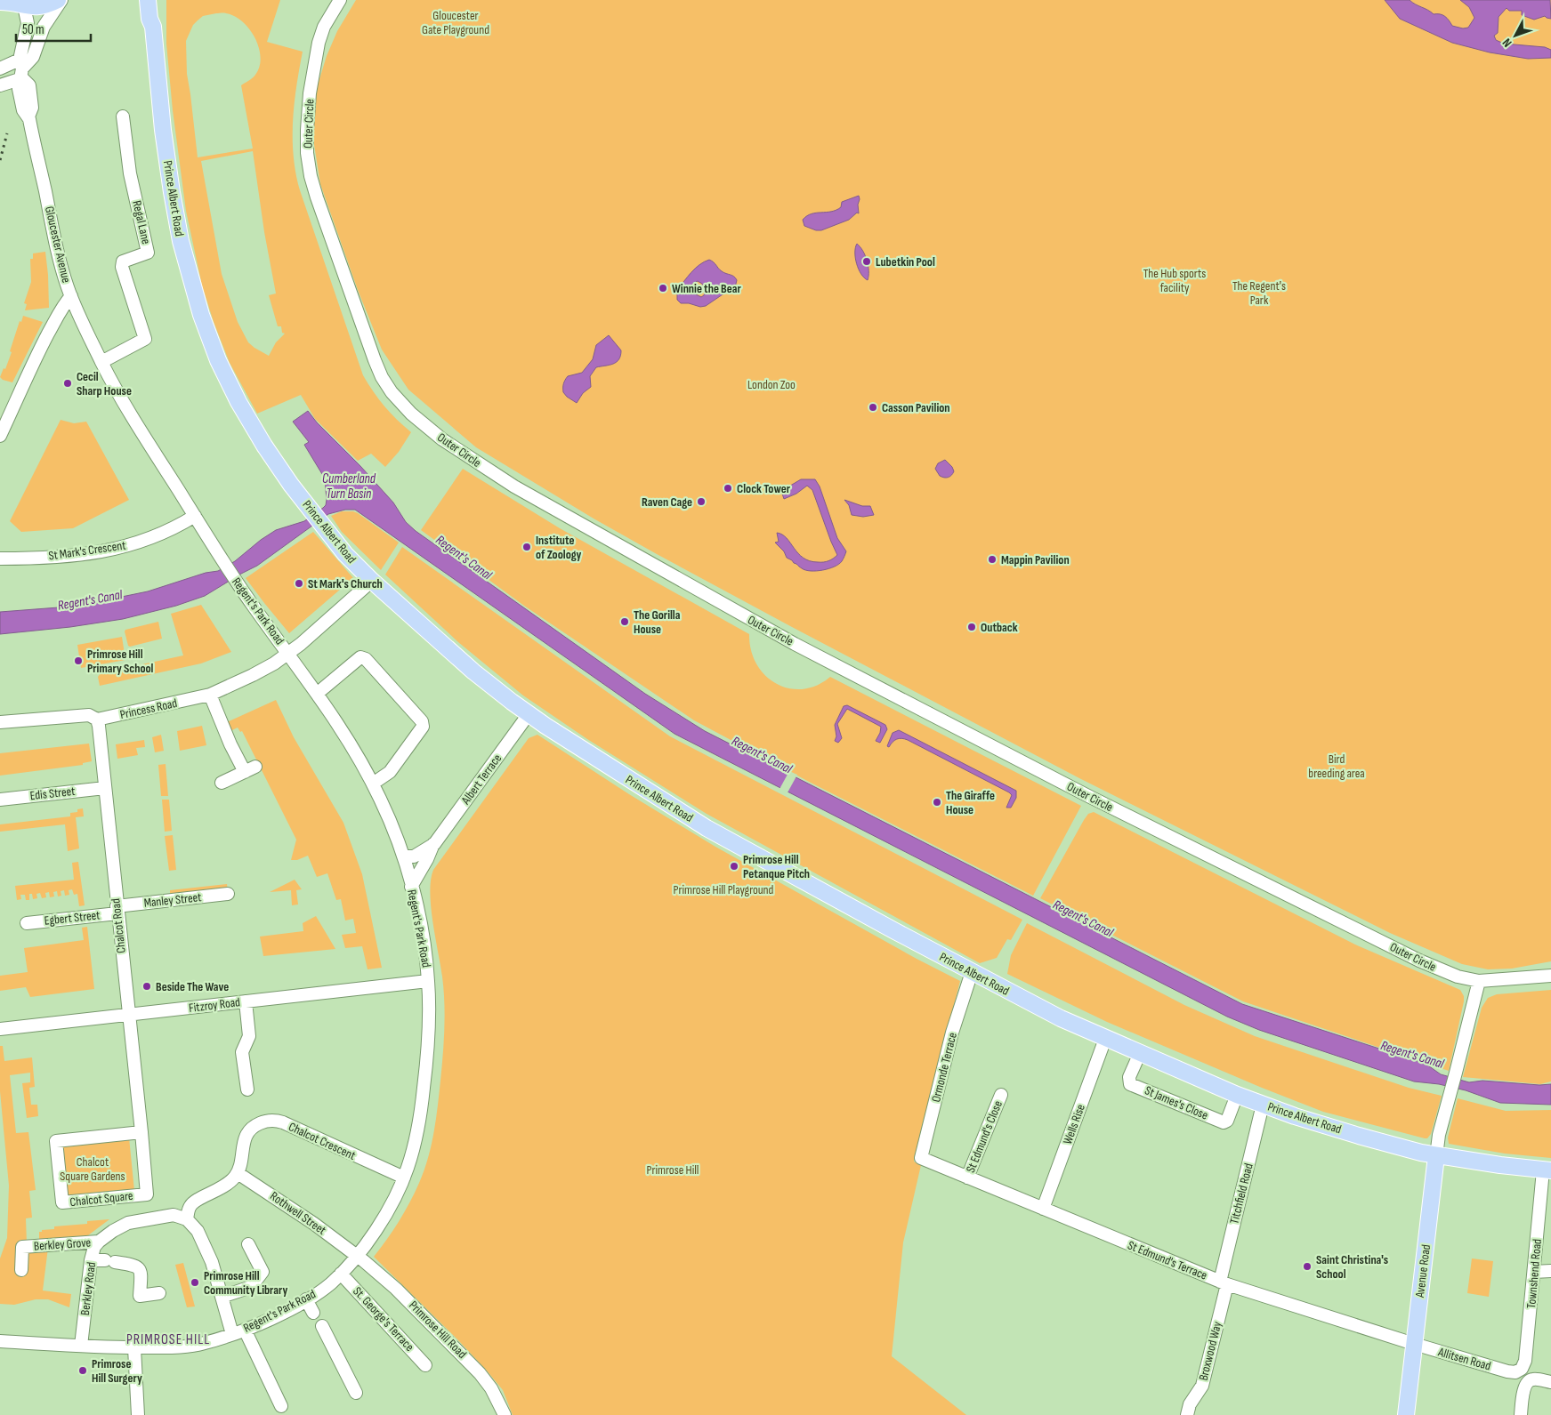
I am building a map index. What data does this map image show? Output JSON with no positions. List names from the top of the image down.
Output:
{
  "streets": {
    "main road": ["Prince Albert Road", "Avenue Road"],
    "street": [
      "Outer Circle",
      "Regal Lane",
      "Gloucester Avenue",
      "St Mark's Crescent",
      "Regent's Park Road",
      "Princess Road",
      "Albert Terrace",
      "Edis Street",
      "Manley Street",
      "Egbert Street",
      "Chalcot Road",
      "Fitzroy Road",
      "Ormonde Terrace",
      "St James's Close",
      "Wells Rise",
      "St Edmund's Close",
      "Chalcot Crescent",
      "Titchfield Road",
      "Chalcot Square",
      "Rothwell Street",
      "Berkley Grove",
      "St Edmund's Terrace",
      "Townshend Road",
      "Berkley Road",
      "St. George's Terrace",
      "Primrose Hill Road",
      "Broxwood Way",
      "Allitsen Road"
    ]
  },
  "crossings": [
    ["Outer Circle", "Avenue Road"],
    ["Prince Albert Road", "Princess Road"],
    ["Prince Albert Road", "Albert Terrace"],
    ["Prince Albert Road", "Ormonde Terrace"],
    ["Prince Albert Road", "St James's Close"],
    ["Prince Albert Road", "Wells Rise"],
    ["Prince Albert Road", "Titchfield Road"],
    ["Prince Albert Road", "Avenue Road"],
    ["Prince Albert Road", "Townshend Road"],
    ["Regal Lane", "Regent's Park Road"],
    ["Gloucester Avenue", "Regent's Park Road"],
    ["St Mark's Crescent", "Regent's Park Road"],
    ["Regent's Park Road", "Princess Road"],
    ["Regent's Park Road", "Albert Terrace"],
    ["Regent's Park Road", "Fitzroy Road"],
    ["Regent's Park Road", "Chalcot Crescent"],
    ["Regent's Park Road", "Rothwell Street"],
    ["Regent's Park Road", "Berkley Road"],
    ["Regent's Park Road", "St. George's Terrace"],
    ["Regent's Park Road", "Primrose Hill Road"],
    ["Princess Road", "Chalcot Road"],
    ["Edis Street", "Chalcot Road"],
    ["Manley Street", "Egbert Street"],
    ["Manley Street", "Chalcot Road"],
    ["Egbert Street", "Chalcot Road"],
    ["Chalcot Road", "Fitzroy Road"],
    ["Chalcot Road", "Chalcot Square"],
    ["Ormonde Terrace", "St Edmund's Terrace"],
    ["Wells Rise", "St Edmund's Terrace"],
    ["St Edmund's Close", "St Edmund's Terrace"],
    ["Chalcot Crescent", "Rothwell Street"],
    ["Titchfield Road", "St Edmund's Terrace"],
    ["Titchfield Road", "Broxwood Way"],
    ["Rothwell Street", "Primrose Hill Road"],
    ["Berkley Grove", "Berkley Road"],
    ["St Edmund's Terrace", "Avenue Road"],
    ["St Edmund's Terrace", "Broxwood Way"],
    ["St Edmund's Terrace", "Allitsen Road"],
    ["Avenue Road", "Allitsen Road"],
    ["Townshend Road", "Allitsen Road"]
  ],
  "districts": ["PRIMROSE HILL"],
  "water": ["Cumberland Turn Basin", "Regent's Canal"],
  "parks": [
    "Gloucester Gate Playground",
    "The Hub sports facility",
    "The Regent's Park",
    "London Zoo",
    "Bird breeding area",
    "Primrose Hill Playground",
    "Chalcot Square Gardens",
    "Primrose Hill"
  ],
  "places": [
    "Lubetkin Pool",
    "Winnie the Bear",
    "Cecil Sharp House",
    "Casson Pavilion",
    "Clock Tower",
    "Raven Cage",
    "Institute of Zoology",
    "Mappin Pavilion",
    "St Mark's Church",
    "The Gorilla House",
    "Outback",
    "Primrose Hill Primary School",
    "The Giraffe House",
    "Primrose Hill Petanque Pitch",
    "Beside The Wave",
    "Saint Christina's School",
    "Primrose Hill Community Library",
    "Primrose Hill Surgery"
  ],
  "scale_bar": "50 m",
  "north": "bottom left"
}
